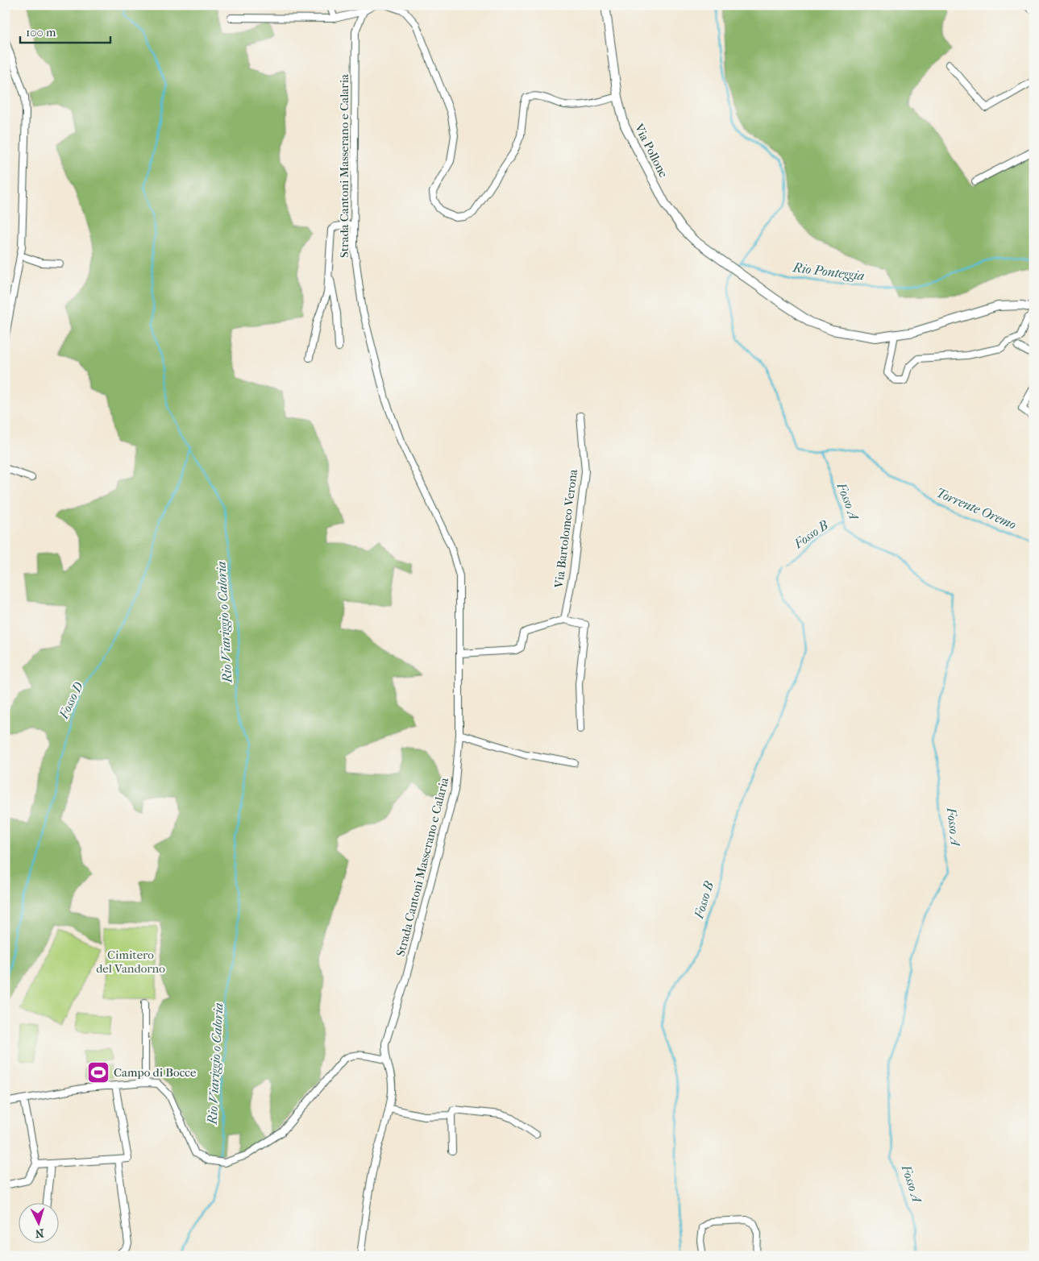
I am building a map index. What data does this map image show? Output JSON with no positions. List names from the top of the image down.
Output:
{
  "streets": {
    "street": ["Via Pollone", "Strada Cantoni Masserano e Calaria", "Via Bartolomeo Verona"]
  },
  "water": [
    "Rio Ponteggia",
    "Fosso A",
    "Torrente Oremo",
    "Fosso B",
    "Rio Viariggio o Caloria",
    "Fosso D"
  ],
  "parks": ["Cimitero del Vandorno"],
  "places": {
    "sports": ["Campo di Bocce"]
  },
  "scale_bar": "100 m",
  "north": "bottom"
}
